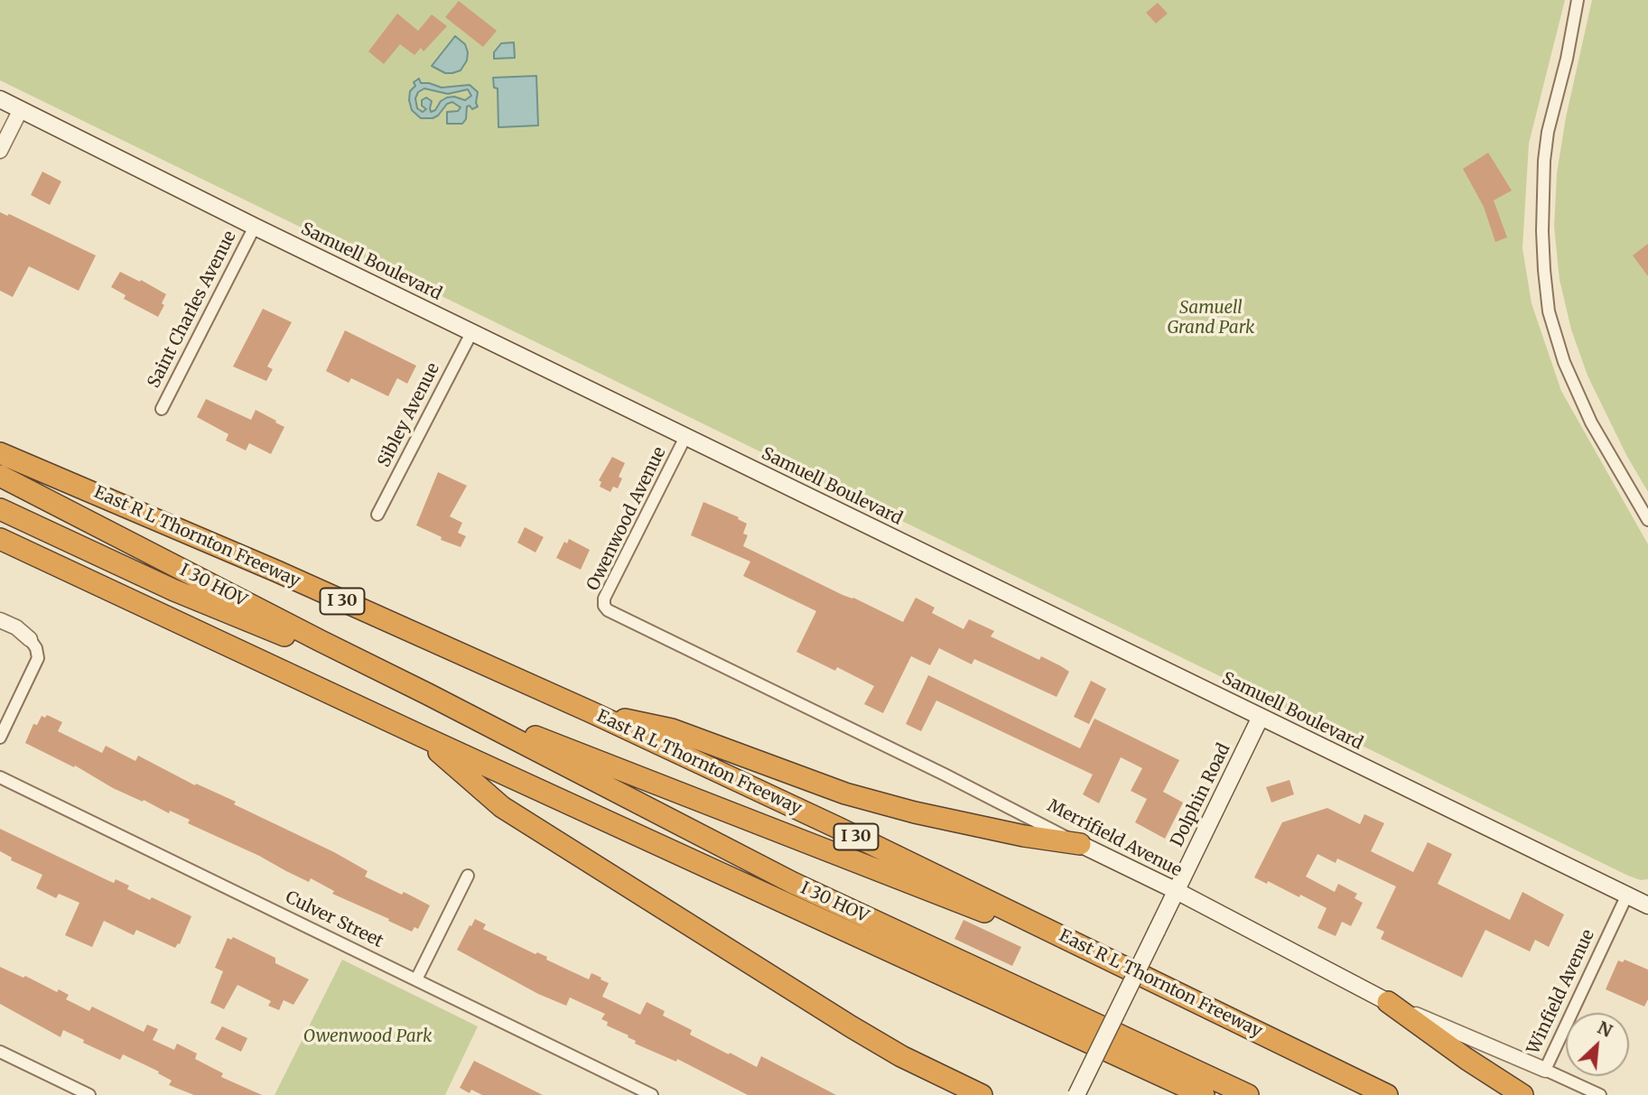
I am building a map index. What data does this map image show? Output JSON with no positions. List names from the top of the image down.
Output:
{
  "streets": {
    "highway": ["East R L Thornton Freeway", "I 30 HOV", "I 30"],
    "main road": ["Samuell Boulevard", "Dolphin Road", "Merrifield Avenue"],
    "street": [
      "Saint Charles Avenue",
      "Sibley Avenue",
      "Owenwood Avenue",
      "Culver Street",
      "Winfield Avenue"
    ]
  },
  "crossings": [
    ["Samuell Boulevard", "Saint Charles Avenue"],
    ["Samuell Boulevard", "Sibley Avenue"],
    ["Samuell Boulevard", "Owenwood Avenue"],
    ["Samuell Boulevard", "Dolphin Road"],
    ["Samuell Boulevard", "Winfield Avenue"],
    ["Owenwood Avenue", "Merrifield Avenue"],
    ["Dolphin Road", "Merrifield Avenue"],
    ["Merrifield Avenue", "Winfield Avenue"]
  ],
  "parks": ["Samuell Grand Park", "Owenwood Park"],
  "north": "top right"
}
